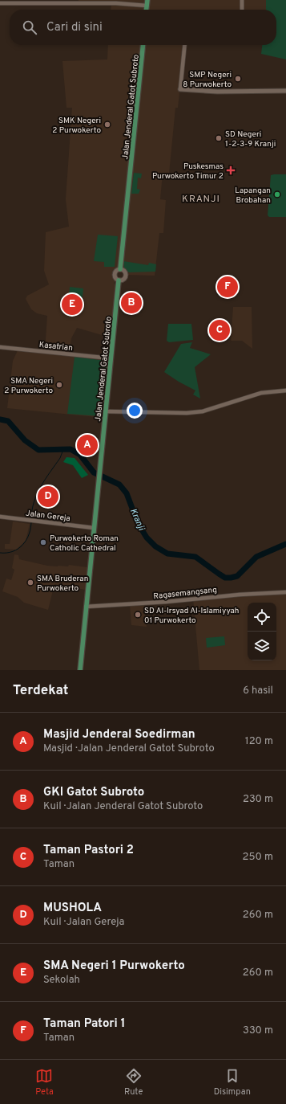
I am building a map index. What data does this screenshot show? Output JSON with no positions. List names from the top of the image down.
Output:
{
  "streets": {
    "main road": ["Jalan Jenderal Gatot Subroto"],
    "street": ["Kasatrian", "Jalan Gereja", "Ragasemangsang"]
  },
  "crossings": [
    ["Jalan Jenderal Gatot Subroto", "Kasatrian"],
    ["Jalan Jenderal Gatot Subroto", "Jalan Gereja"],
    ["Jalan Jenderal Gatot Subroto", "Ragasemangsang"]
  ],
  "districts": ["KRANJI"],
  "water": ["Kranji"],
  "places": {
    "other": [
      "SMP Negeri 8 Purwokerto",
      "SMK Negeri 2 Purwokerto",
      "SD Negeri 1-2-3-9 Kranji",
      "Lapangan Brobahan",
      "SMA Negeri 2 Purwokerto",
      "Purwokerto Roman Catholic Cathedral",
      "SMA Bruderan Purwokerto",
      "SD Al-Irsyad Al-Islamiyyah 01 Purwokerto"
    ],
    "health": ["Puskesmas Purwokerto Timur 2"]
  },
  "page": {
    "search": "Cari di sini",
    "pins": [
      "F",
      "B",
      "E",
      "C",
      "A",
      "D"
    ],
    "heading": ["Terdekat", "6 hasil"],
    "list": [
      {
        "mark": "A",
        "name": "Masjid Jenderal Soedirman",
        "note": "Masjid · Jalan Jenderal Gatot Subroto",
        "value": "120 m"
      },
      {
        "mark": "B",
        "name": "GKI Gatot Subroto",
        "note": "Kuil · Jalan Jenderal Gatot Subroto",
        "value": "230 m"
      },
      {
        "mark": "C",
        "name": "Taman Pastori 2",
        "note": "Taman",
        "value": "250 m"
      },
      {
        "mark": "D",
        "name": "MUSHOLA",
        "note": "Kuil · Jalan Gereja",
        "value": "260 m"
      },
      {
        "mark": "E",
        "name": "SMA Negeri 1 Purwokerto",
        "note": "Sekolah",
        "value": "260 m"
      },
      {
        "mark": "F",
        "name": "Taman Patori 1",
        "note": "Taman",
        "value": "330 m"
      }
    ],
    "nav": ["Peta", "Rute", "Disimpan"]
  }
}
